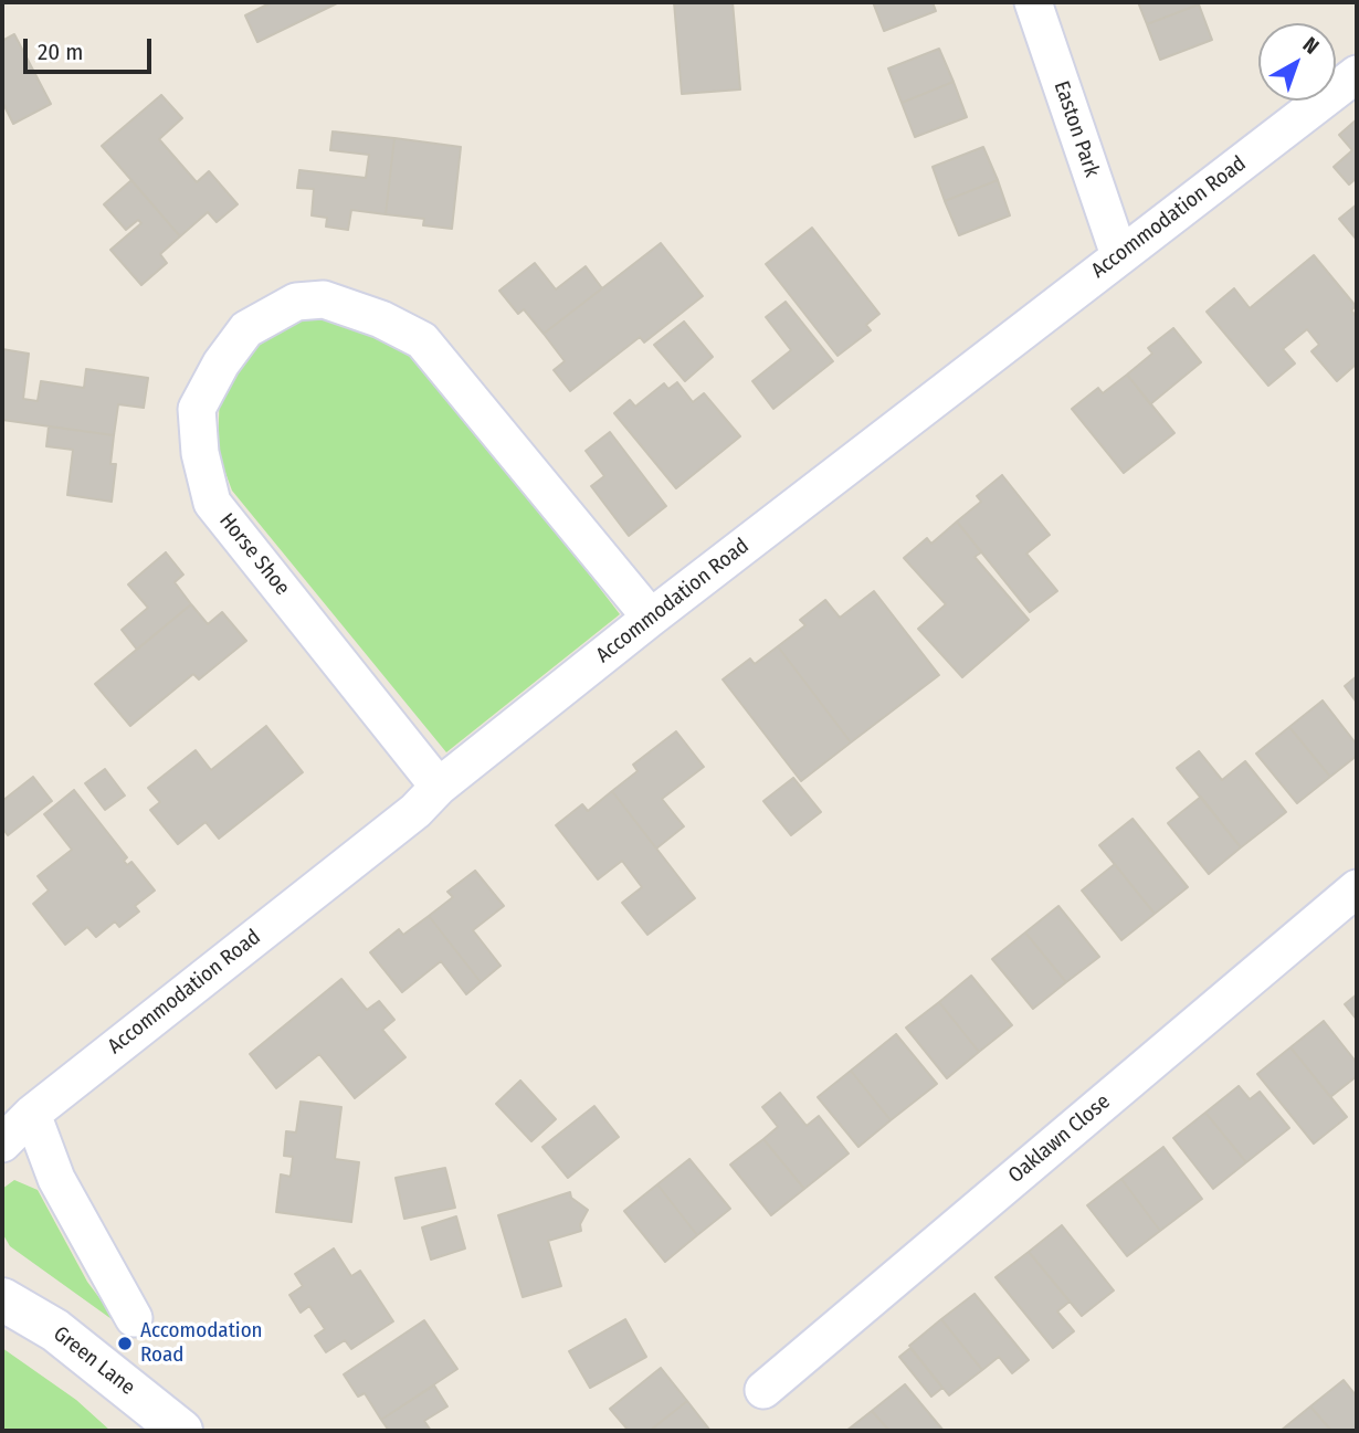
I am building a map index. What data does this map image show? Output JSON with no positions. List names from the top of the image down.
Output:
{
  "streets": {
    "street": [
      "Easton Park",
      "Accommodation Road",
      "Horse Shoe",
      "Oaklawn Close",
      "Green Lane"
    ]
  },
  "crossings": [
    ["Easton Park", "Accommodation Road"],
    ["Accommodation Road", "Horse Shoe"]
  ],
  "places": ["Accomodation Road"],
  "scale_bar": "20 m",
  "north": "top right"
}
